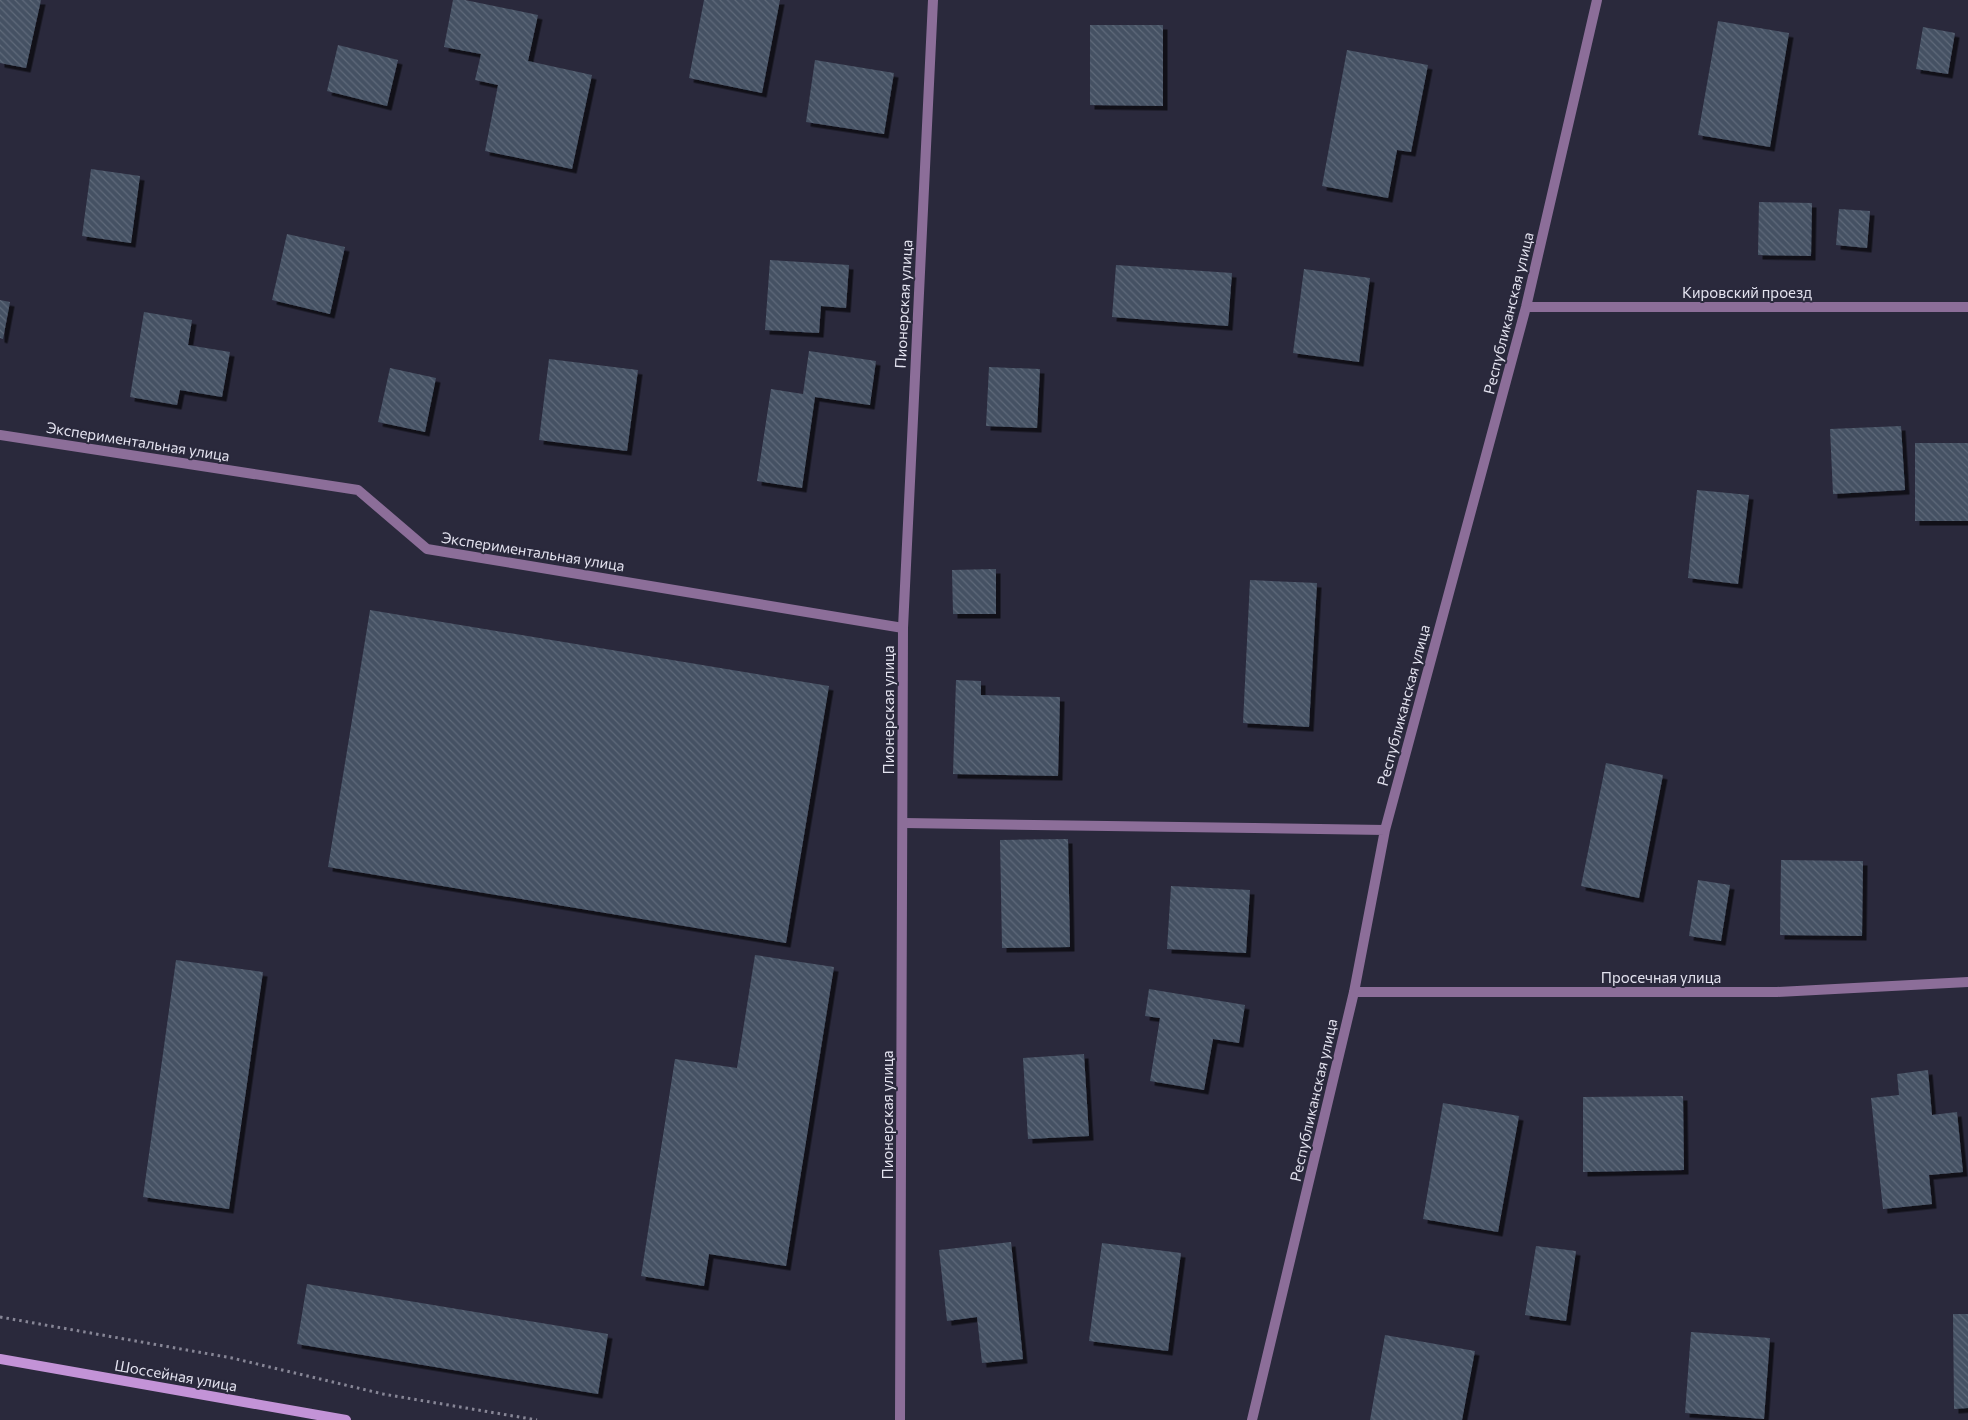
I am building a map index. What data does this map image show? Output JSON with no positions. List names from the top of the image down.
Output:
{
  "streets": {
    "main road": ["Шоссейная улица"],
    "street": [
      "Кировский проезд",
      "Пионерская улица",
      "Республиканская улица",
      "Экспериментальная улица",
      "Просечная улица"
    ]
  },
  "crossings": [
    ["Кировский проезд", "Республиканская улица"],
    ["Пионерская улица", "Экспериментальная улица"],
    ["Республиканская улица", "Просечная улица"]
  ]
}
